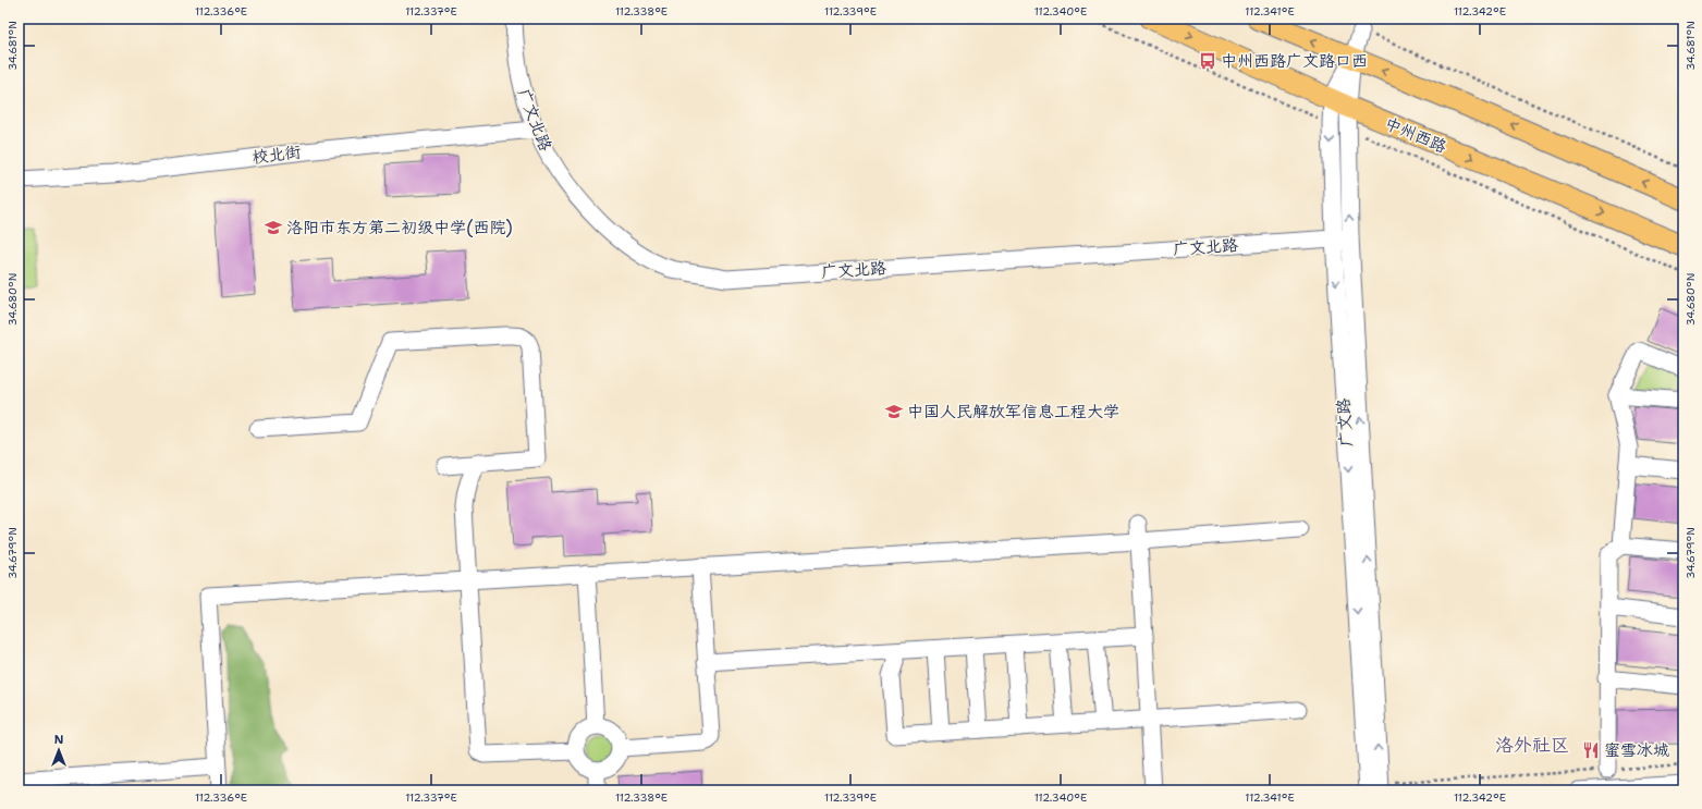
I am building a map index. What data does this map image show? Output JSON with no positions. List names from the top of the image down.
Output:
{
  "streets": {
    "main road": ["中州西路"],
    "street": ["广文北路", "校北街", "广文路"]
  },
  "crossings": [
    ["广文北路", "校北街"],
    ["广文北路", "广文路"],
    ["中州西路", "广文路"]
  ],
  "districts": ["洛外社区"],
  "places": {
    "bus stop": ["中州西路广文路口西"],
    "school or university": ["洛阳市东方第二初级中学(西院)", "中国人民解放军信息工程大学"],
    "restaurant": ["蜜雪冰城"]
  },
  "north": "top",
  "coordinates": [
    "112.336°E",
    "112.337°E",
    "112.338°E",
    "112.339°E",
    "112.340°E",
    "112.341°E",
    "112.342°E",
    "34.681°N",
    "34.680°N",
    "34.679°N"
  ]
}
